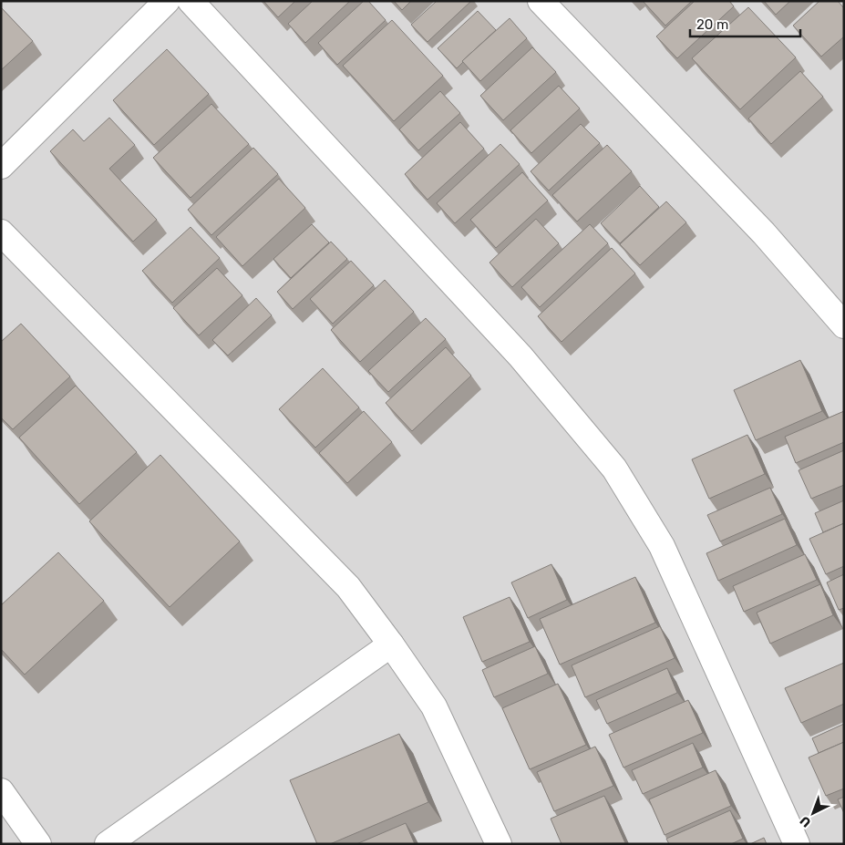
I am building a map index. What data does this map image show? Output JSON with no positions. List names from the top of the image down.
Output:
{
  "scale_bar": "20 m",
  "north": "bottom left"
}
